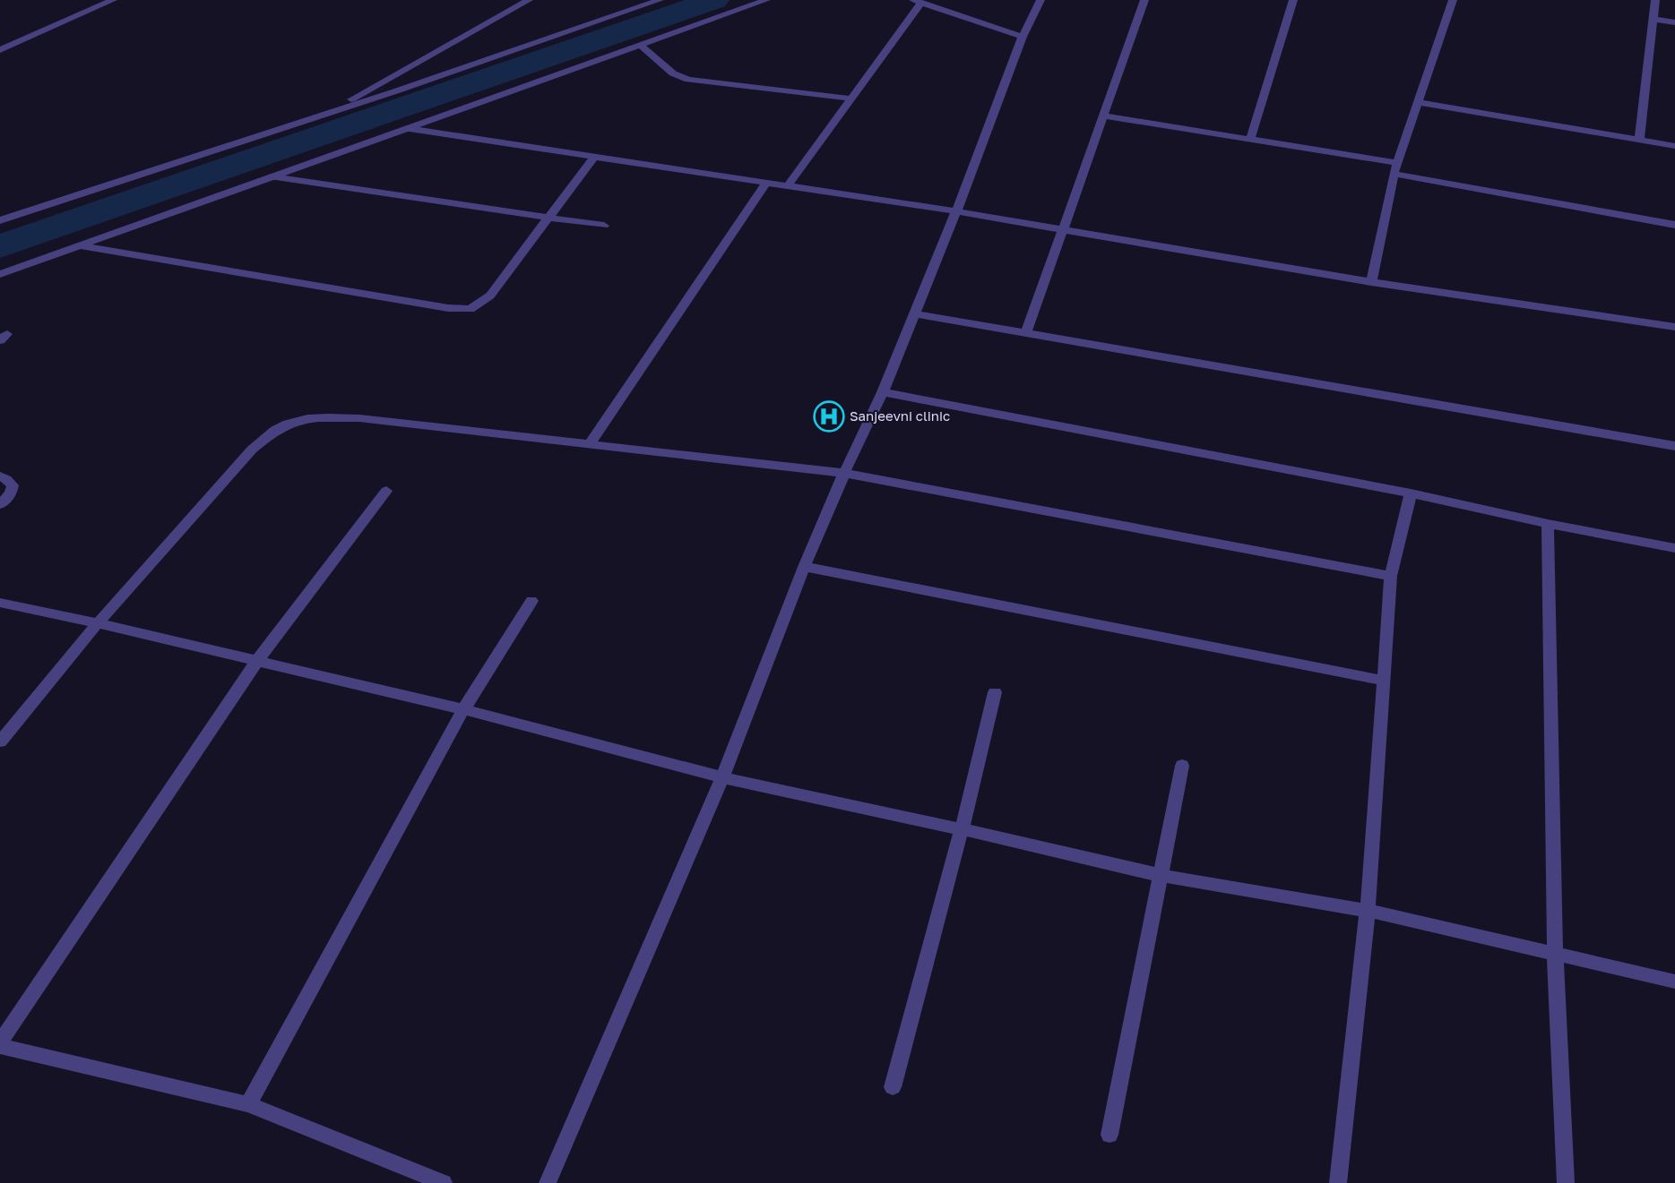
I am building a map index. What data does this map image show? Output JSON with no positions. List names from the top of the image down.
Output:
{
  "places": {
    "hospital": ["Sanjeevni clinic"]
  }
}
